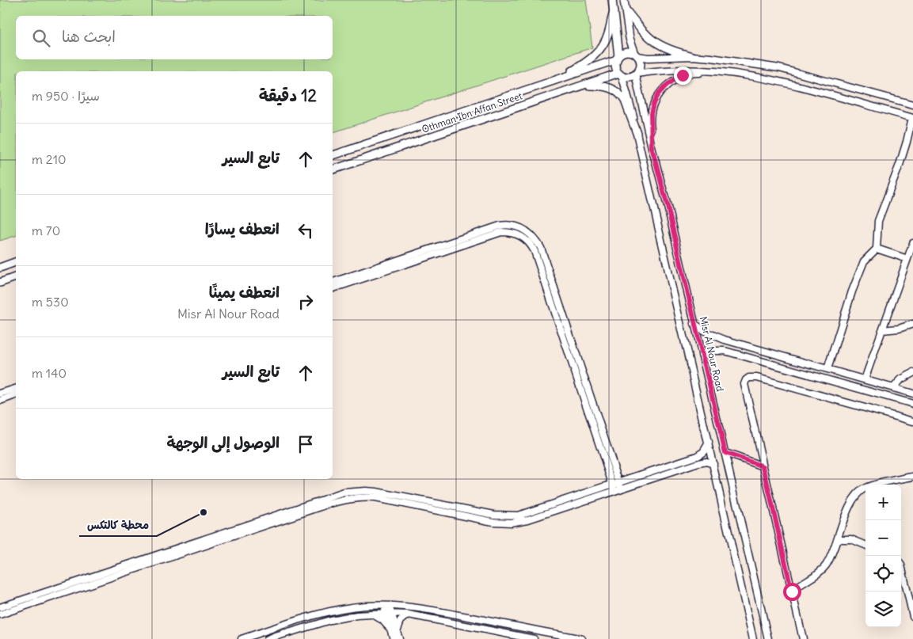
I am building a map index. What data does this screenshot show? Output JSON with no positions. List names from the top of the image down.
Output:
{
  "streets": {
    "main road": ["Othman Ibn Affan Street"],
    "street": ["Misr Al Nour Road"]
  },
  "crossings": [
    ["Othman Ibn Affan Street", "Misr Al Nour Road"]
  ],
  "places": ["محطة كالتكس"],
  "page": {
    "search": "ابحث هنا",
    "heading": ["12 دقيقة", "سيرًا · 950 m"],
    "list": [
      ["تابع السير", "210 m"],
      ["انعطف يسارًا", "70 m"],
      ["انعطف يمينًا", "Misr Al Nour Road", "530 m"],
      ["تابع السير", "140 m"],
      "الوصول إلى الوجهة"
    ],
    "map_buttons": ["+", "−"]
  }
}
